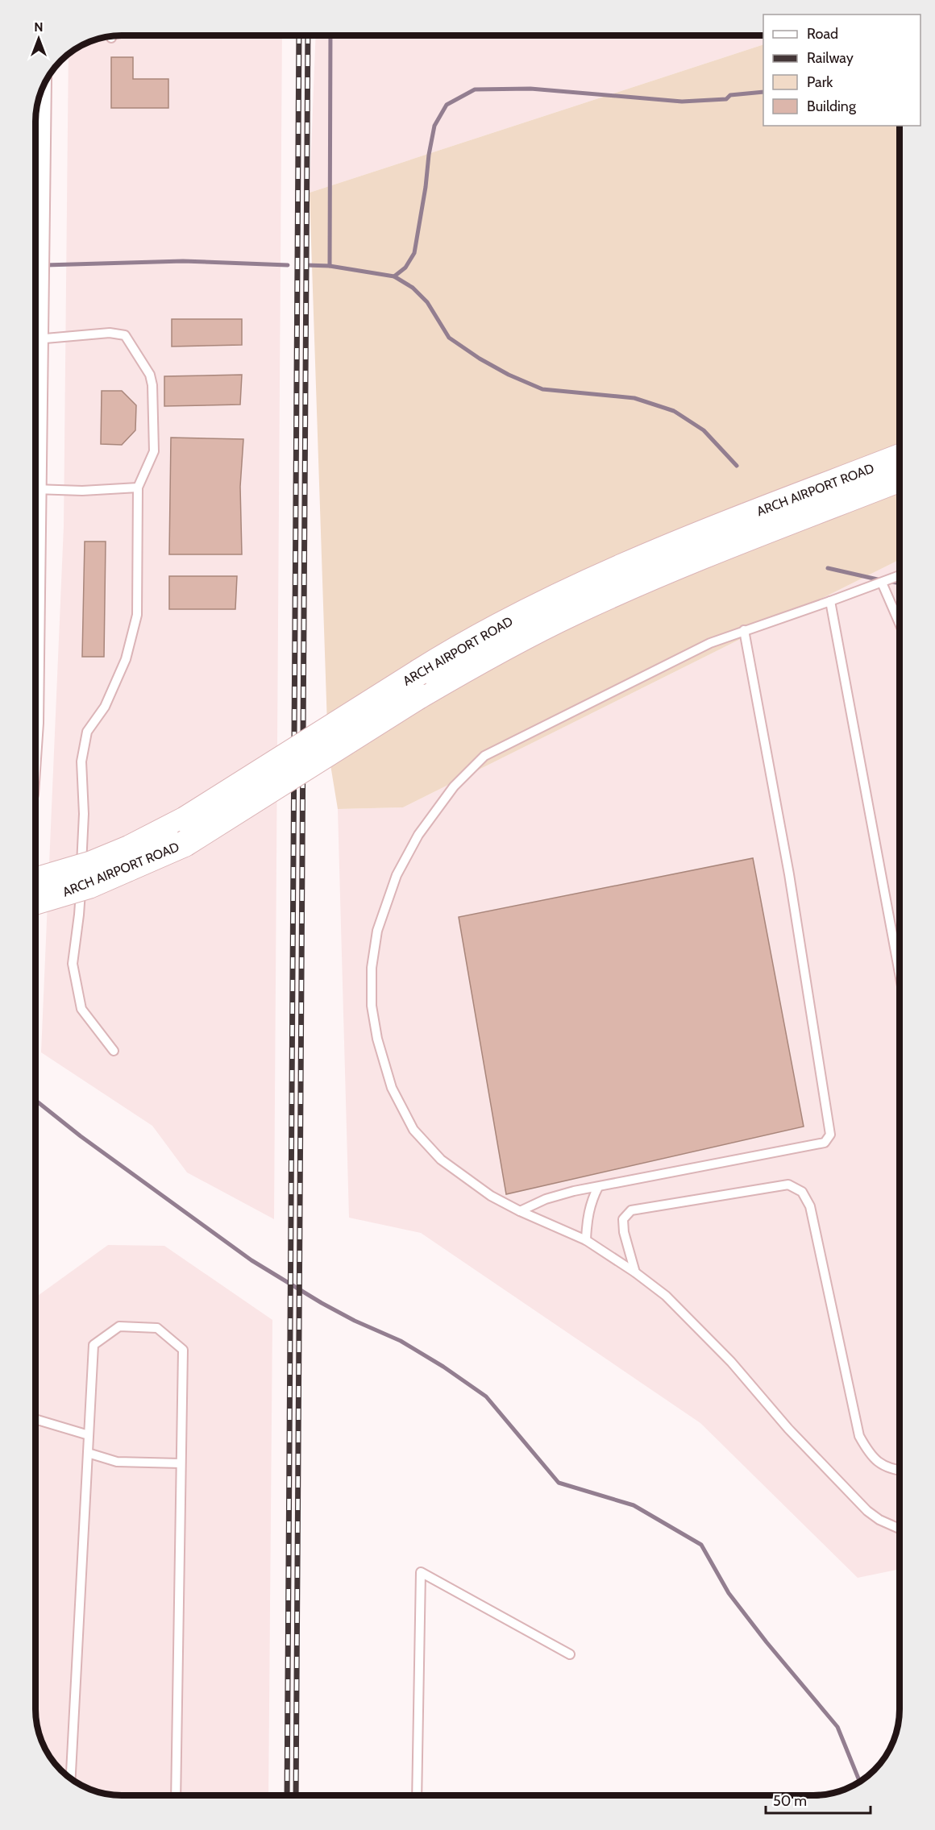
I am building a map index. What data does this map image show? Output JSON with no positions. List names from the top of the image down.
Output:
{
  "streets": {
    "main road": ["ARCH AIRPORT ROAD"]
  },
  "legend": [
    "Road",
    "Railway",
    "Park",
    "Building"
  ],
  "scale_bar": "50 m",
  "north": "top"
}
